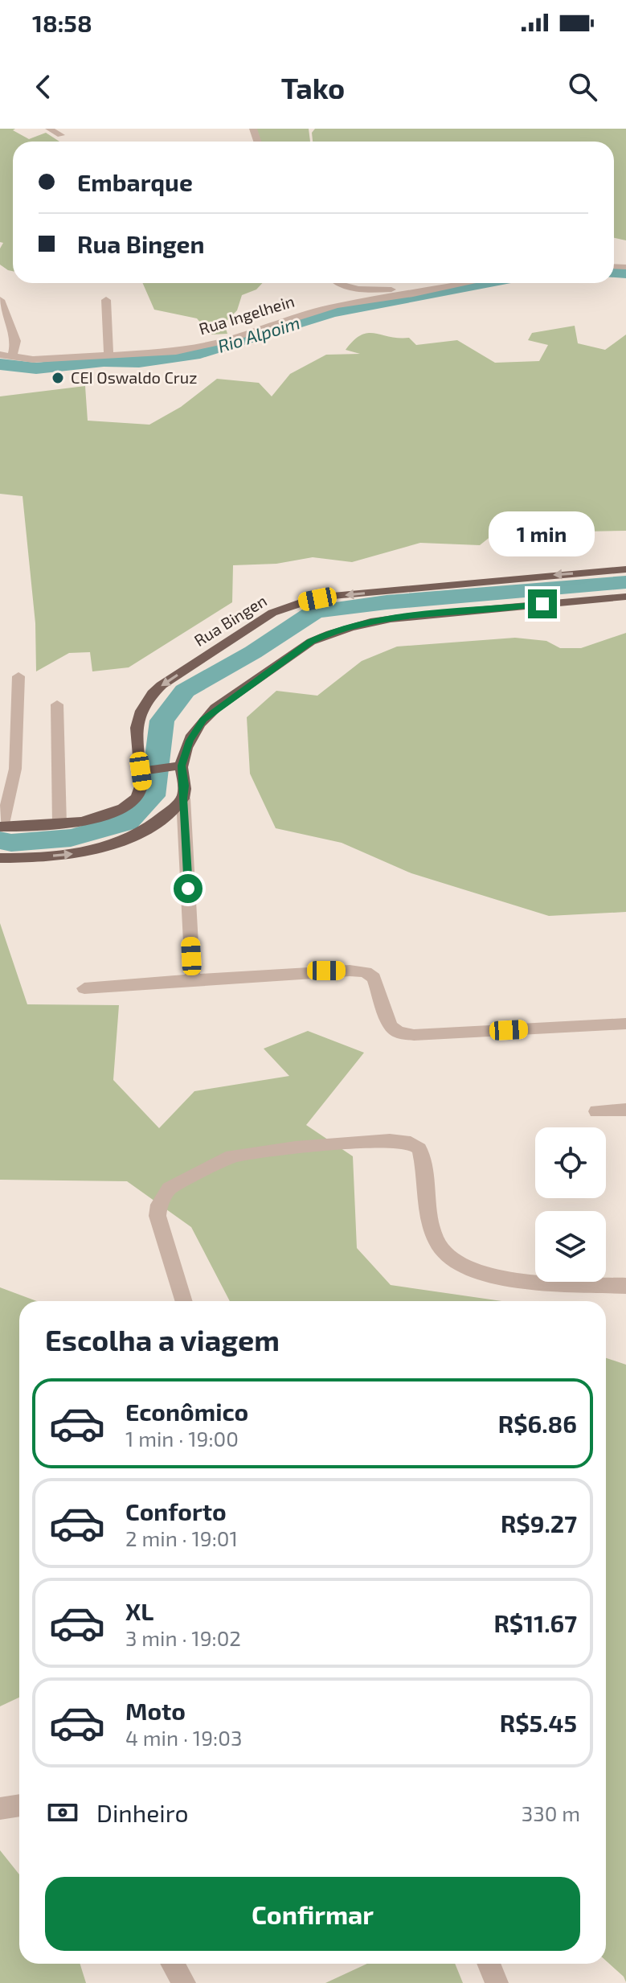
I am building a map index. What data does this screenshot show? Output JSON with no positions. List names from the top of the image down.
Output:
{
  "streets": {
    "main road": ["Rua Bingen"],
    "street": ["Rua Ingelhein"]
  },
  "water": ["Rio Alpoim"],
  "places": ["CEI Oswaldo Cruz"],
  "page": {
    "status": "18:58",
    "header": "Tako",
    "banner": ["Embarque", "Rua Bingen"],
    "bubble": "1 min",
    "heading": "Escolha a viagem",
    "list": [
      {
        "name": "Econômico",
        "note": "1 min · 19:00",
        "value": "R$6.86"
      },
      {
        "name": "Conforto",
        "note": "2 min · 19:01",
        "value": "R$9.27"
      },
      {
        "name": "XL",
        "note": "3 min · 19:02",
        "value": "R$11.67"
      },
      {
        "name": "Moto",
        "note": "4 min · 19:03",
        "value": "R$5.45"
      }
    ],
    "pay": ["Dinheiro", "330 m"],
    "buttons": "Confirmar"
  }
}
